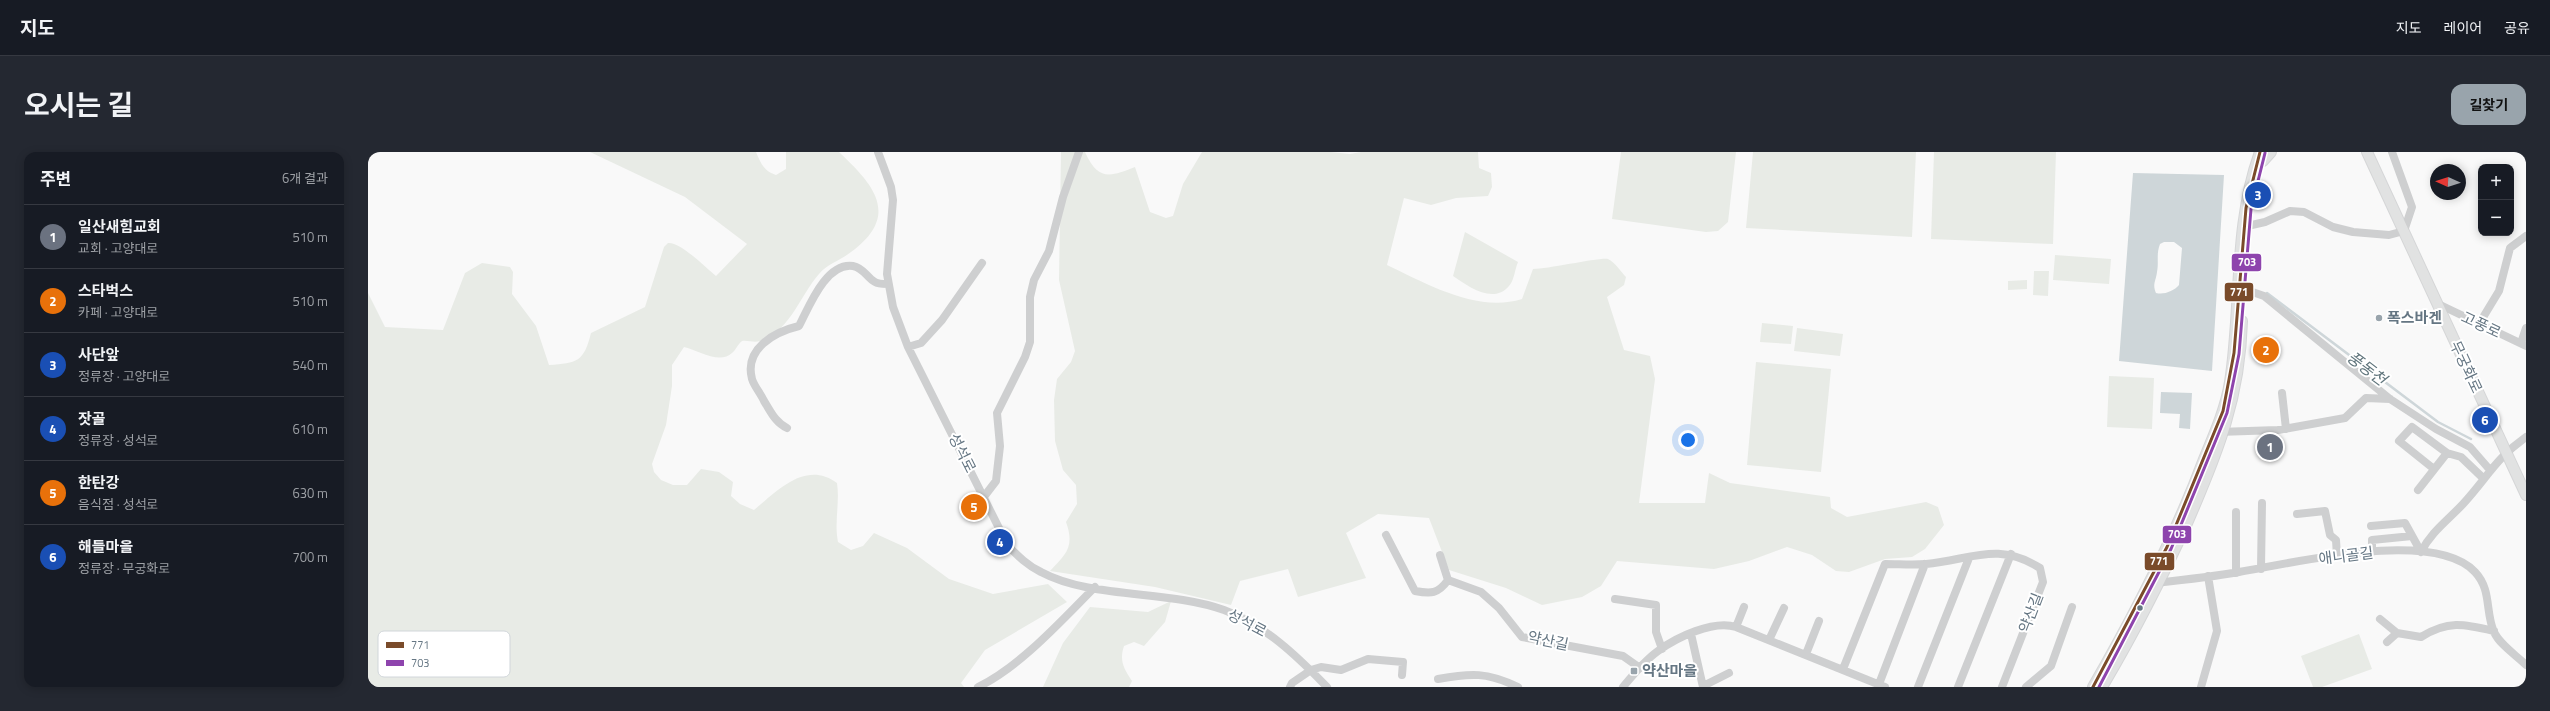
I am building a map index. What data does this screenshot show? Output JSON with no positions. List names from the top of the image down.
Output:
{
  "streets": {
    "main road": ["무궁화로"],
    "street": [
      "고풍로",
      "성석로",
      "애니골길",
      "약산길"
    ]
  },
  "crossings": [
    ["고풍로", "무궁화로"]
  ],
  "water": ["풍동천"],
  "places": {
    "other": ["폭스바겐"],
    "transit": ["약산마을"]
  },
  "lines": ["transit line 771", "transit line 703"],
  "legend": ["771", "703"],
  "north": "left",
  "page": {
    "header": "지도",
    "nav": ["지도", "레이어", "공유"],
    "title": "오시는 길",
    "buttons": "길찾기",
    "heading": ["주변", "6개 결과"],
    "map_buttons": ["+", "−"],
    "pins": [
      "3",
      "2",
      "6",
      "1",
      "5",
      "4"
    ],
    "list": [
      {
        "mark": "1",
        "name": "일산새힘교회",
        "note": "교회 · 고양대로",
        "value": "510 m"
      },
      {
        "mark": "2",
        "name": "스타벅스",
        "note": "카페 · 고양대로",
        "value": "510 m"
      },
      {
        "mark": "3",
        "name": "사단앞",
        "note": "정류장 · 고양대로",
        "value": "540 m"
      },
      {
        "mark": "4",
        "name": "잣골",
        "note": "정류장 · 성석로",
        "value": "610 m"
      },
      {
        "mark": "5",
        "name": "한탄강",
        "note": "음식점 · 성석로",
        "value": "630 m"
      },
      {
        "mark": "6",
        "name": "해들마을",
        "note": "정류장 · 무궁화로",
        "value": "700 m"
      }
    ]
  }
}
